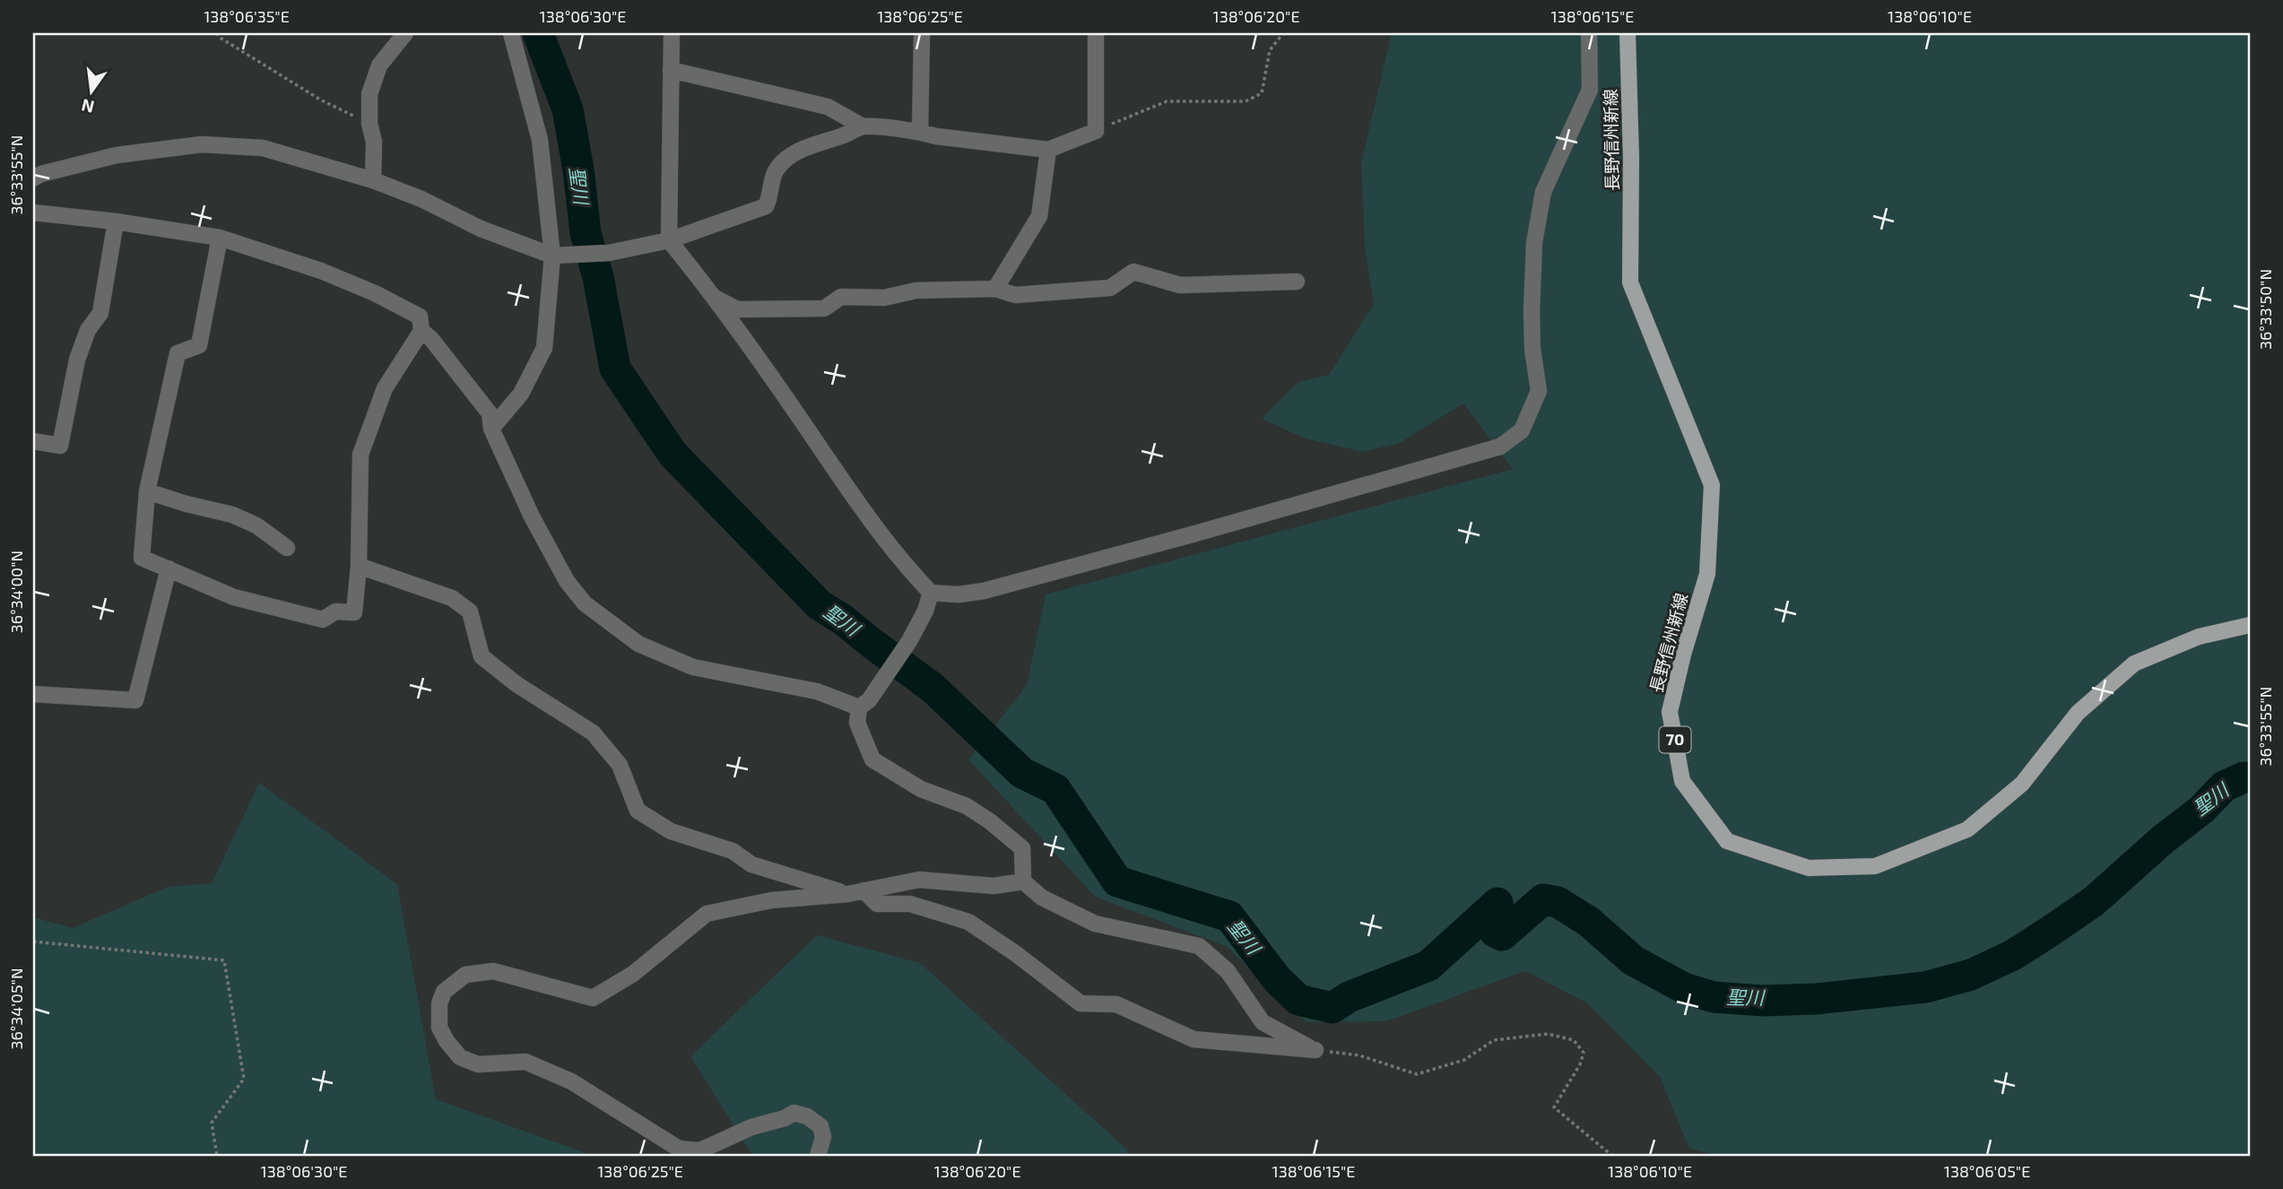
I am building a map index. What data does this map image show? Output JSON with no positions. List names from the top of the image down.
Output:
{
  "streets": {
    "main road": ["長野信州新線", "70"]
  },
  "water": ["聖川"],
  "north": "bottom",
  "coordinates": [
    "138°06'35\"E",
    "138°06'30\"E",
    "138°06'25\"E",
    "138°06'20\"E",
    "138°06'15\"E",
    "138°06'10\"E",
    "36°33'55\"N",
    "36°33'50\"N",
    "36°34'00\"N",
    "36°34'05\"N",
    "138°06'05\"E"
  ]
}
